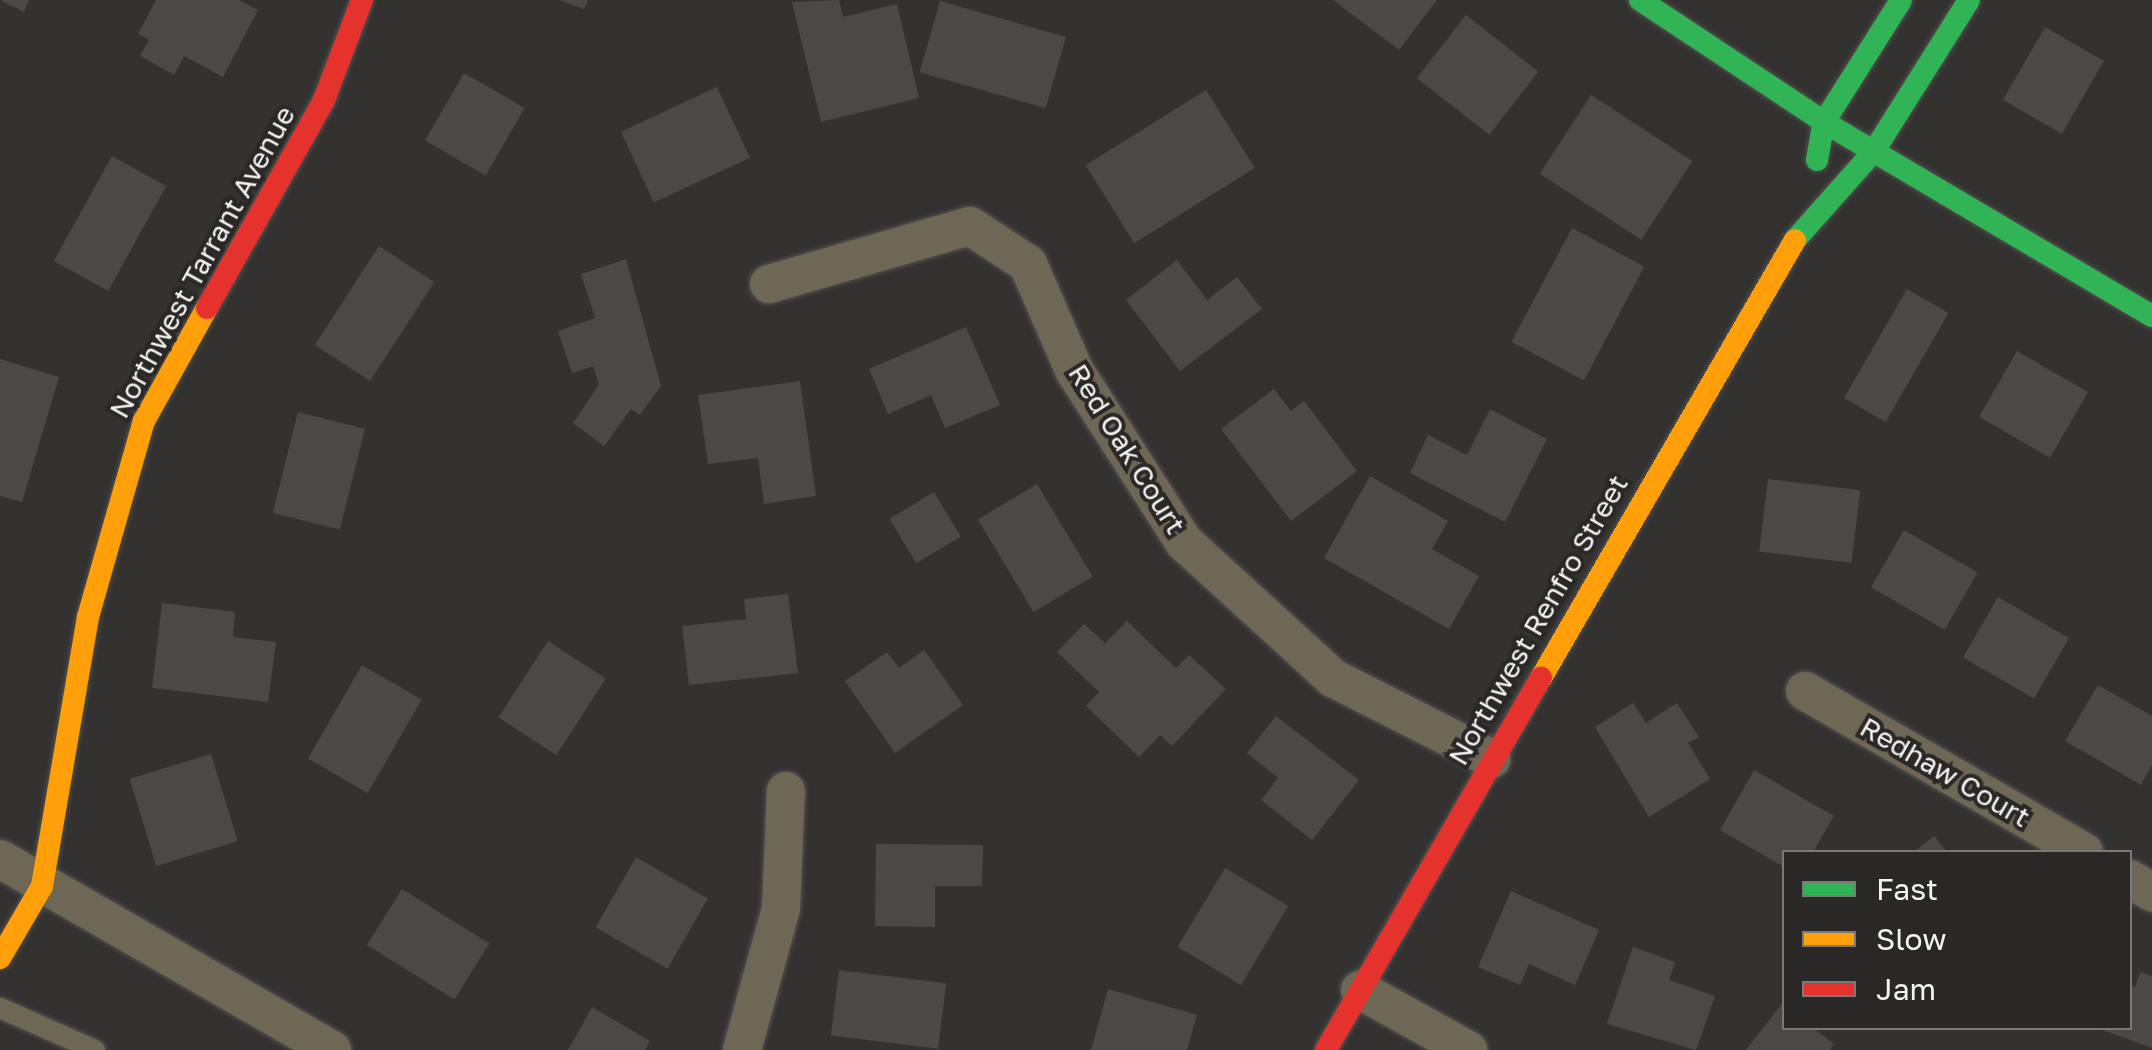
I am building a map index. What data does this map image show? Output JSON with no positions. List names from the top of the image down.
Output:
{
  "streets": {
    "main road": ["Northwest Tarrant Avenue", "Northwest Renfro Street"],
    "street": ["Red Oak Court", "Redhaw Court"]
  },
  "crossings": [
    ["Red Oak Court", "Northwest Renfro Street"]
  ],
  "legend": ["Fast", "Slow", "Jam"]
}
